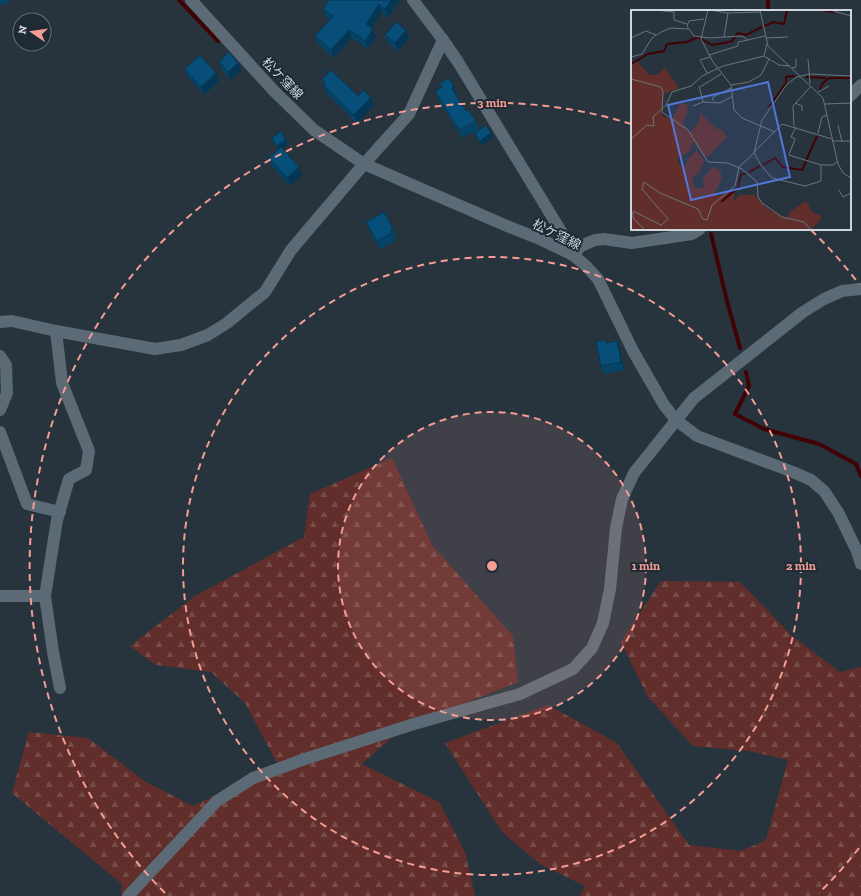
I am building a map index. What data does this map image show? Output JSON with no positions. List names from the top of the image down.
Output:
{
  "streets": {
    "street": ["松ケ窪線"]
  },
  "north": "left",
  "rings": ["3 min", "1 min", "2 min"]
}
